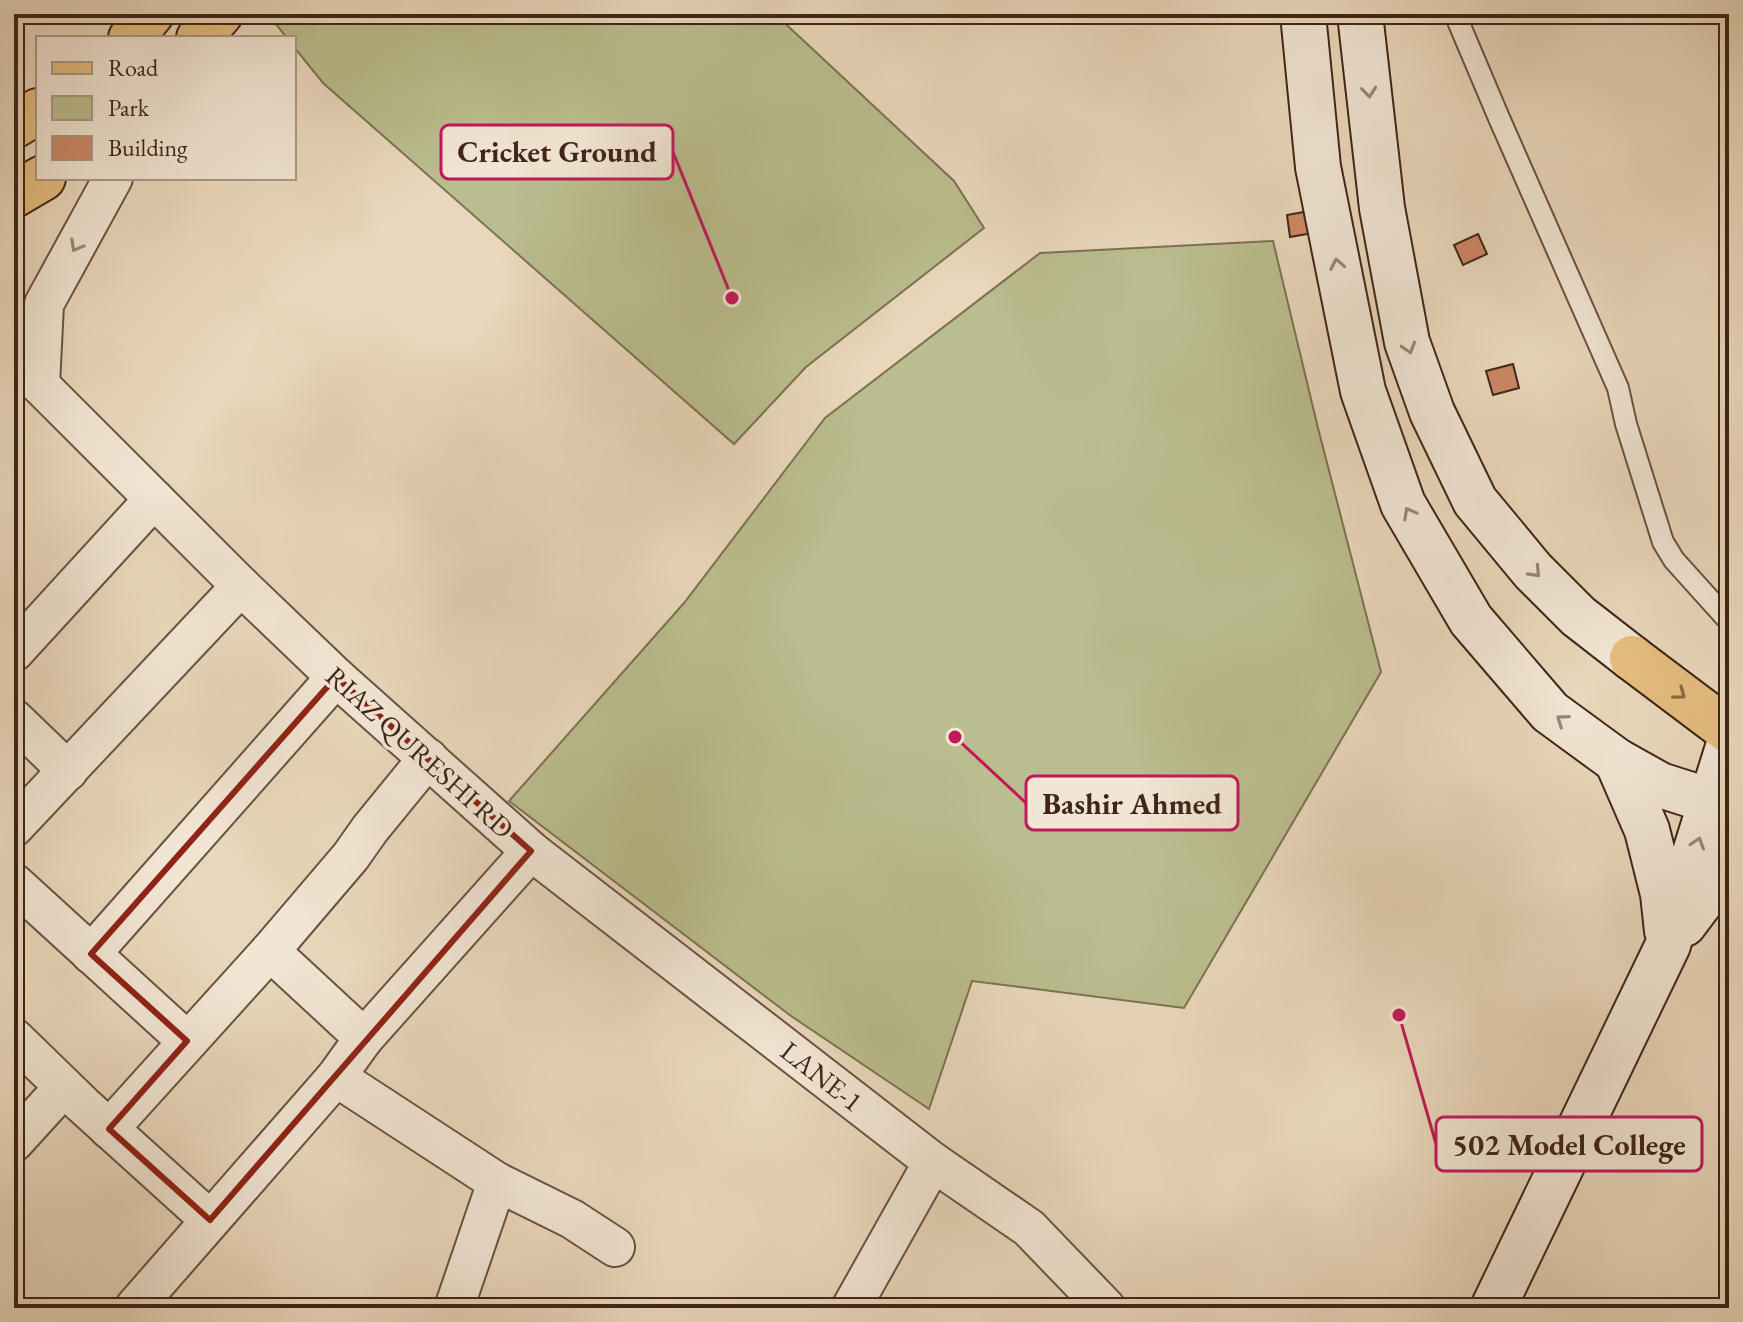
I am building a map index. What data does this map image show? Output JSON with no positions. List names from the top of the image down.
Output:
{
  "streets": {
    "street": ["RIAZ QURESHI RD", "LANE-1"]
  },
  "crossings": [
    ["RIAZ QURESHI RD", "LANE-1"]
  ],
  "places": ["Cricket Ground", "Bashir Ahmed", "502 Model College"],
  "legend": ["Road", "Park", "Building"]
}
